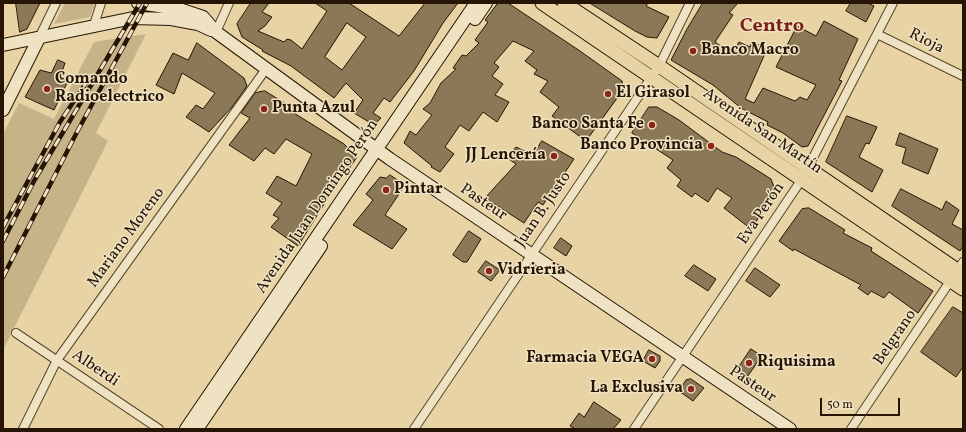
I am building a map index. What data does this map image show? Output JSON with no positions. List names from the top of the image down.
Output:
{
  "streets": {
    "main road": ["Avenida San Martín", "Pasteur", "Avenida Juan Domingo Perón"],
    "street": [
      "Rioja",
      "Juan B. Justo",
      "Eva Perón",
      "Mariano Moreno",
      "Belgrano",
      "Alberdi"
    ]
  },
  "crossings": [
    ["Rioja", "Eva Perón"],
    ["Avenida San Martín", "Juan B. Justo"],
    ["Avenida San Martín", "Eva Perón"],
    ["Avenida San Martín", "Belgrano"],
    ["Pasteur", "Avenida Juan Domingo Perón"],
    ["Pasteur", "Juan B. Justo"],
    ["Pasteur", "Eva Perón"],
    ["Pasteur", "Mariano Moreno"],
    ["Mariano Moreno", "Alberdi"]
  ],
  "districts": ["Centro"],
  "places": [
    "Banco Macro",
    "Comando Radioelectrico",
    "El Girasol",
    "Punta Azul",
    "Banco Santa Fe",
    "Banco Provincia",
    "JJ Lencería",
    "Pintar",
    "Vidrieria",
    "Farmacia VEGA",
    "Riquisima",
    "La Exclusiva"
  ],
  "scale_bar": "50 m"
}
